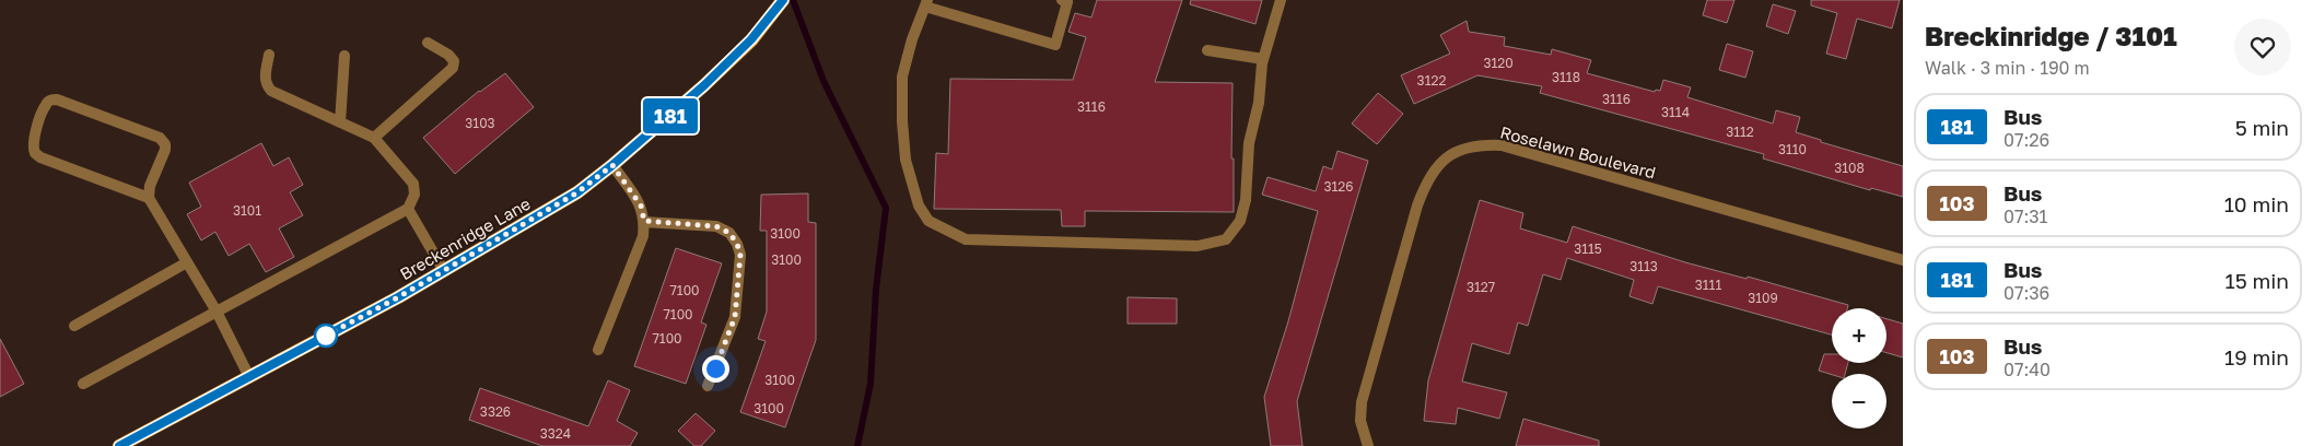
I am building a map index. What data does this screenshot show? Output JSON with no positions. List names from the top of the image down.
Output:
{
  "streets": {
    "main road": ["Breckenridge Lane"],
    "street": ["Roselawn Boulevard"]
  },
  "lines": ["bus line 181"],
  "house_numbers": [
    "3120",
    "3118",
    "3122",
    "3116",
    "3116",
    "3114",
    "3103",
    "3112",
    "3110",
    "3108",
    "3126",
    "3101",
    "3100",
    "3115",
    "3100",
    "3113",
    "3111",
    "3127",
    "7100",
    "3109",
    "7100",
    "7100",
    "3100",
    "3100",
    "3326",
    "3324"
  ],
  "page": {
    "on_map": "181",
    "heading": ["Breckinridge / 3101", "Walk · 3 min · 190 m"],
    "list": [
      {
        "mark": "181",
        "name": "Bus",
        "note": "07:26",
        "value": "5 min"
      },
      {
        "mark": "103",
        "name": "Bus",
        "note": "07:31",
        "value": "10 min"
      },
      {
        "mark": "181",
        "name": "Bus",
        "note": "07:36",
        "value": "15 min"
      },
      {
        "mark": "103",
        "name": "Bus",
        "note": "07:40",
        "value": "19 min"
      }
    ],
    "map_buttons": ["+", "−"]
  }
}
